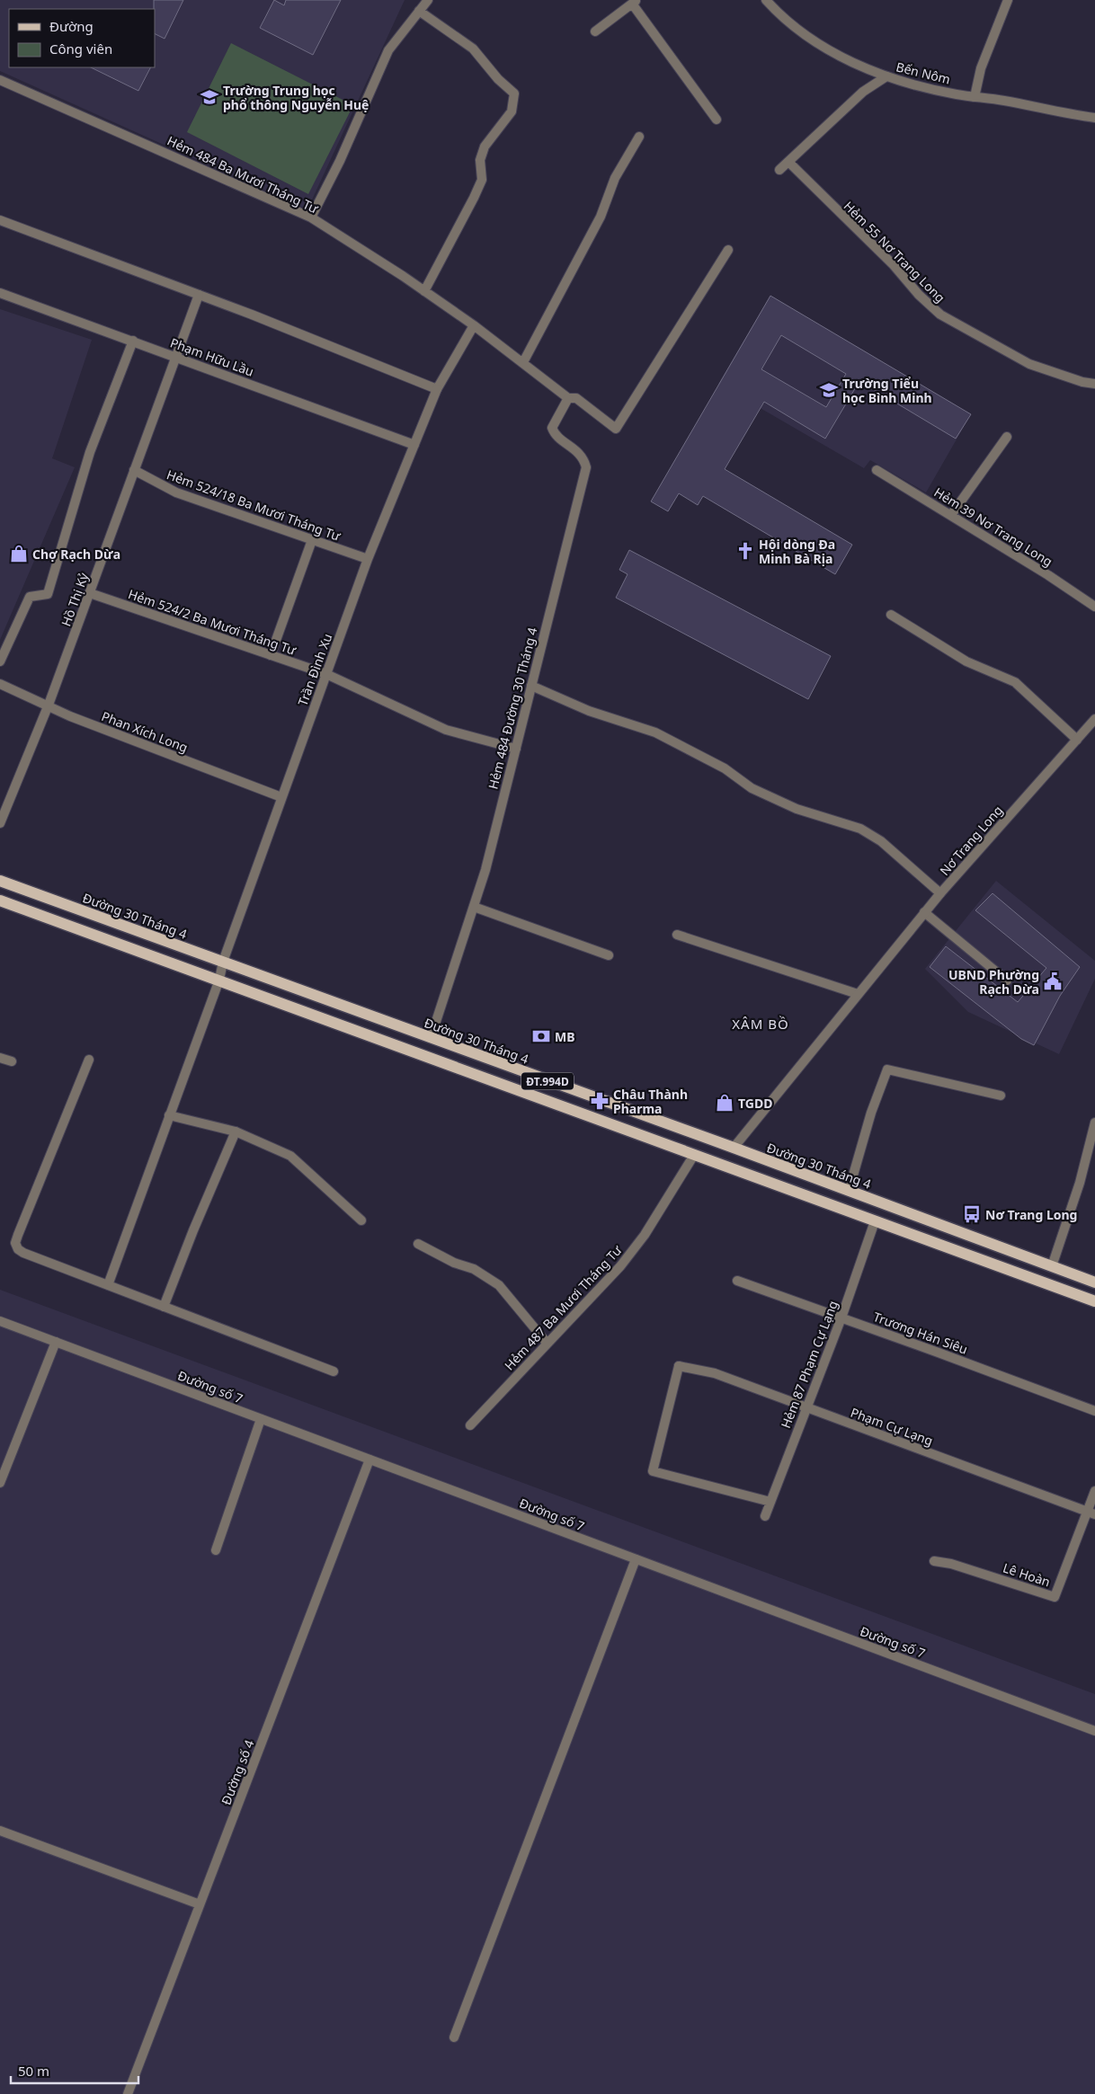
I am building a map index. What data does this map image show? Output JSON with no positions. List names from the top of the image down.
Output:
{
  "streets": {
    "main road": ["Đường 30 Tháng 4", "ĐT.994D"],
    "street": [
      "Bến Nôm",
      "Hẻm 484 Ba Mươi Tháng Tư",
      "Hẻm 55 Nơ Trang Long",
      "Phạm Hữu Lầu",
      "Hẻm 524/18 Ba Mươi Tháng Tư",
      "Hẻm 39 Nơ Trang Long",
      "Hồ Thị Kỷ",
      "Hẻm 524/2 Ba Mươi Tháng Tư",
      "Trần Đình Xu",
      "Hẻm 484 Đường 30 Tháng 4",
      "Phan Xích Long",
      "Nơ Trang Long",
      "Hẻm 487 Ba Mươi Tháng Tư",
      "Trương Hán Siêu",
      "Hẻm 87 Phạm Cự Lạng",
      "Đường số 7",
      "Phạm Cự Lạng",
      "Lê Hoàn",
      "Đường số 4"
    ]
  },
  "crossings": [
    ["Hẻm 484 Ba Mươi Tháng Tư", "Trần Đình Xu"],
    ["Hẻm 484 Ba Mươi Tháng Tư", "Hẻm 484 Đường 30 Tháng 4"],
    ["Phạm Hữu Lầu", "Hồ Thị Kỷ"],
    ["Phạm Hữu Lầu", "Trần Đình Xu"],
    ["Hẻm 524/18 Ba Mươi Tháng Tư", "Hồ Thị Kỷ"],
    ["Hẻm 524/18 Ba Mươi Tháng Tư", "Trần Đình Xu"],
    ["Hồ Thị Kỷ", "Hẻm 524/2 Ba Mươi Tháng Tư"],
    ["Hồ Thị Kỷ", "Phan Xích Long"],
    ["Hẻm 524/2 Ba Mươi Tháng Tư", "Trần Đình Xu"],
    ["Hẻm 524/2 Ba Mươi Tháng Tư", "Hẻm 484 Đường 30 Tháng 4"],
    ["Trần Đình Xu", "Phan Xích Long"],
    ["Trần Đình Xu", "Đường 30 Tháng 4"],
    ["Trần Đình Xu", "ĐT.994D"],
    ["Hẻm 484 Đường 30 Tháng 4", "Đường 30 Tháng 4"],
    ["Nơ Trang Long", "Đường 30 Tháng 4"],
    ["ĐT.994D", "Hẻm 487 Ba Mươi Tháng Tư"],
    ["ĐT.994D", "Hẻm 87 Phạm Cự Lạng"],
    ["Trương Hán Siêu", "Hẻm 87 Phạm Cự Lạng"],
    ["Hẻm 87 Phạm Cự Lạng", "Phạm Cự Lạng"],
    ["Đường số 7", "Đường số 4"],
    ["Phạm Cự Lạng", "Lê Hoàn"]
  ],
  "districts": ["XÂM BỒ"],
  "places": {
    "school or university": ["Trường Trung học phổ thông Nguyễn Huệ", "Trường Tiểu học Bình Minh"],
    "church": ["Hội dòng Đa Minh Bà Rịa"],
    "shop": ["Chợ Rạch Dừa", "TGDD"],
    "public building": ["UBND Phường Rạch Dừa"],
    "bank": ["MB"],
    "pharmacy": ["Châu Thành Pharma"],
    "bus stop": ["Nơ Trang Long"]
  },
  "legend": ["Đường", "Công viên"],
  "scale_bar": "50 m"
}
